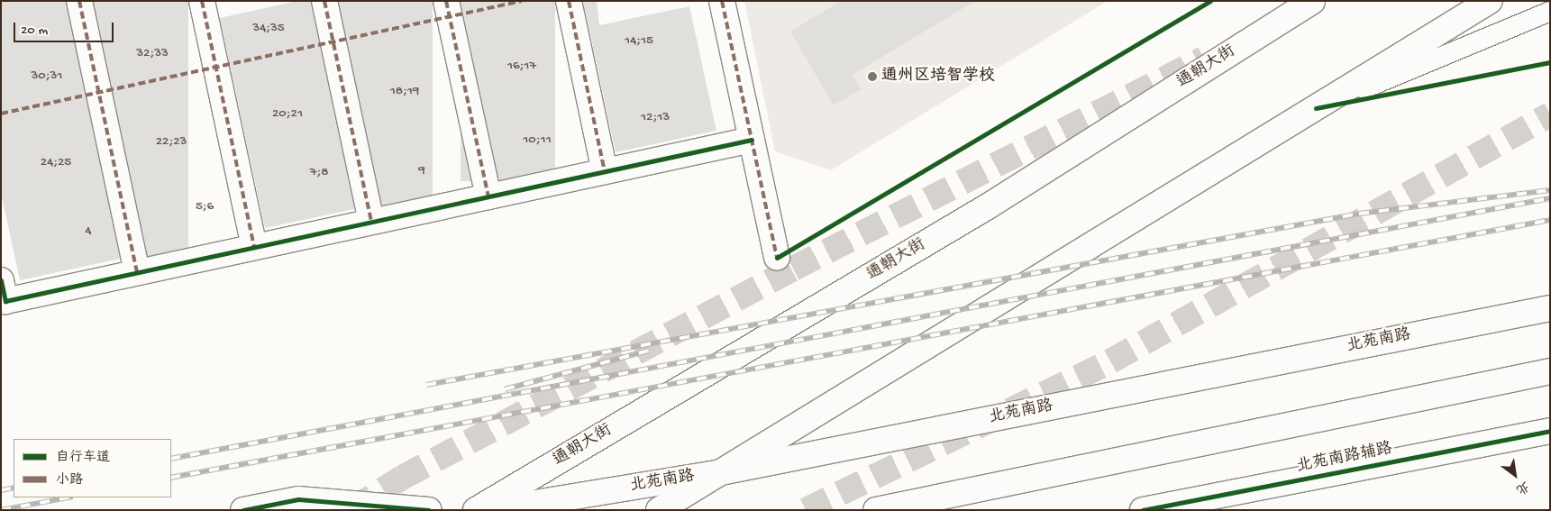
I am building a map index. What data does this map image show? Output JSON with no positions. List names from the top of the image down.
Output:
{
  "streets": {
    "main road": ["通朝大街", "北苑南路", "北苑南路辅路"]
  },
  "places": ["通州区培智学校"],
  "house_numbers": [
    "34;35",
    "14;15",
    "32;33",
    "16;17",
    "30;31",
    "18;19",
    "20;21",
    "12;13",
    "10;11",
    "22;23",
    "24;25",
    "9",
    "7;8",
    "5;6",
    "4"
  ],
  "legend": ["自行车道", "小路"],
  "scale_bar": "20 m",
  "north": "bottom right"
}
